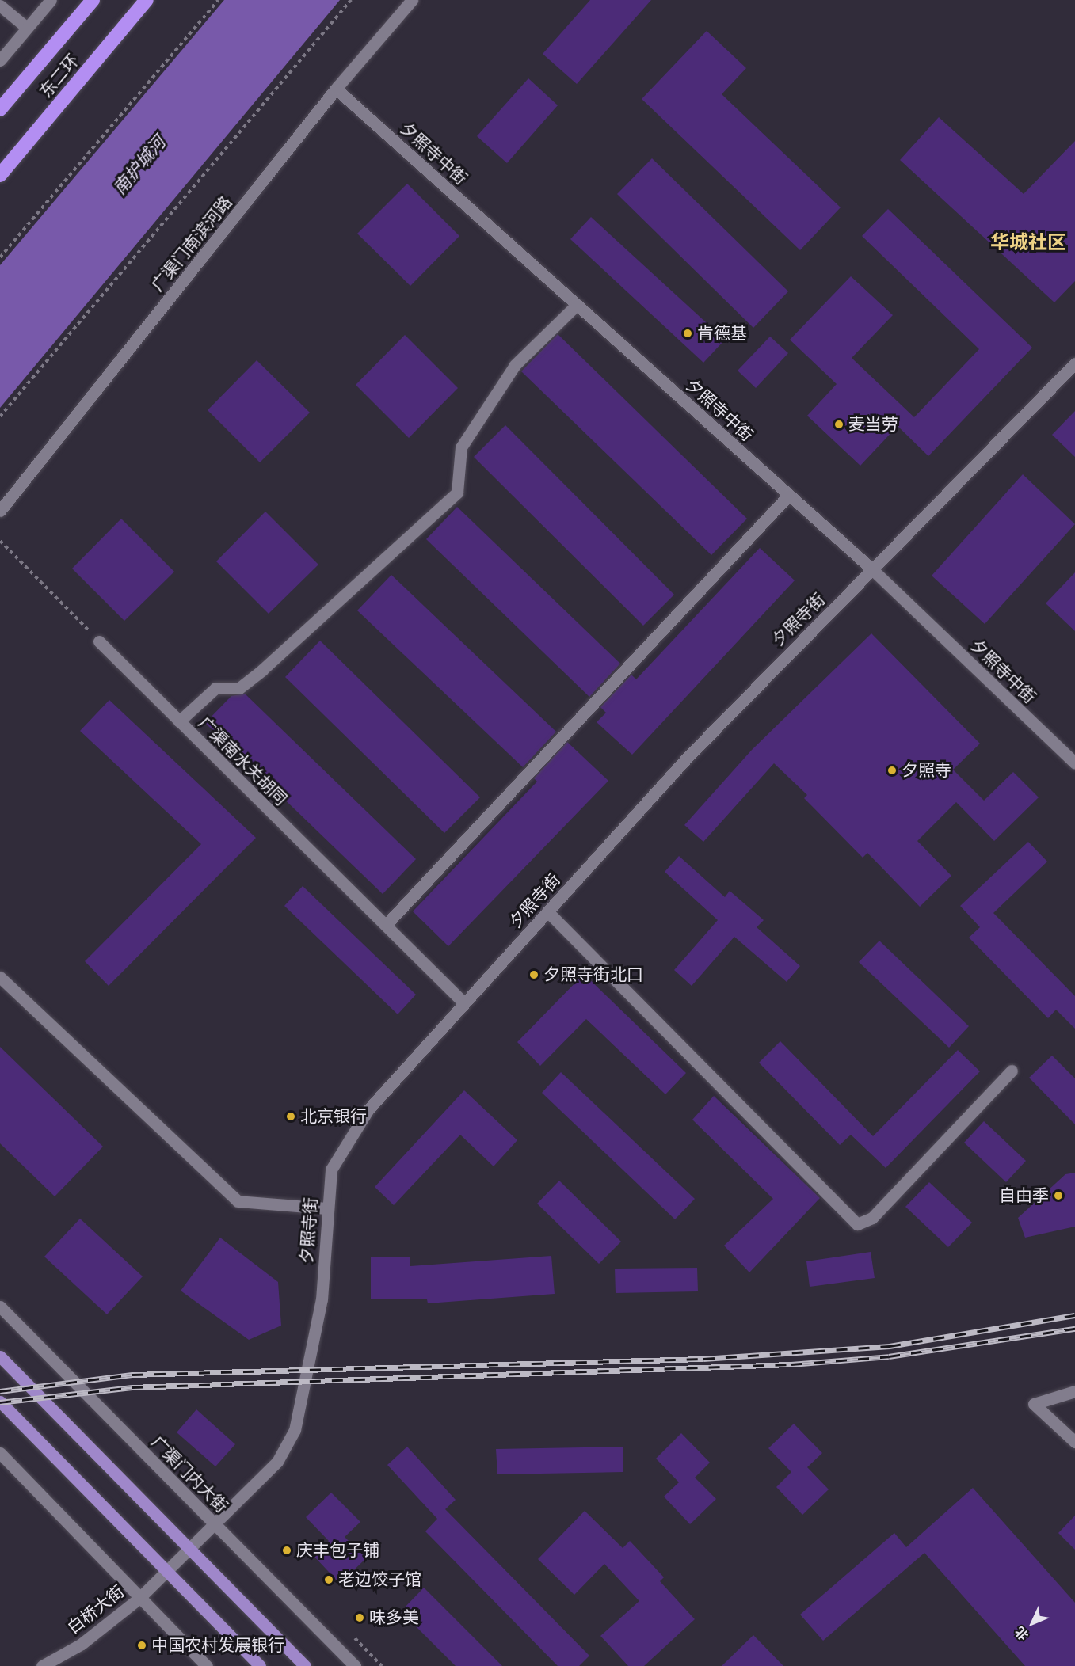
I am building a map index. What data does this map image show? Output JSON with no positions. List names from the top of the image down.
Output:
{
  "streets": {
    "highway": ["东二环"],
    "street": [
      "夕照寺中街",
      "广渠门南滨河路",
      "夕照寺街",
      "广渠南水关胡同",
      "广渠门内大街",
      "白桥大街"
    ]
  },
  "crossings": [
    ["夕照寺中街", "广渠门南滨河路"],
    ["夕照寺中街", "夕照寺街"],
    ["夕照寺街", "广渠南水关胡同"],
    ["夕照寺街", "广渠门内大街"],
    ["夕照寺街", "白桥大街"]
  ],
  "districts": ["华城社区"],
  "water": ["南护城河"],
  "places": [
    "肯德基",
    "麦当劳",
    "夕照寺",
    "夕照寺街北口",
    "北京银行",
    "自由季",
    "庆丰包子铺",
    "老边饺子馆",
    "味多美",
    "中国农村发展银行"
  ],
  "north": "bottom left"
}
